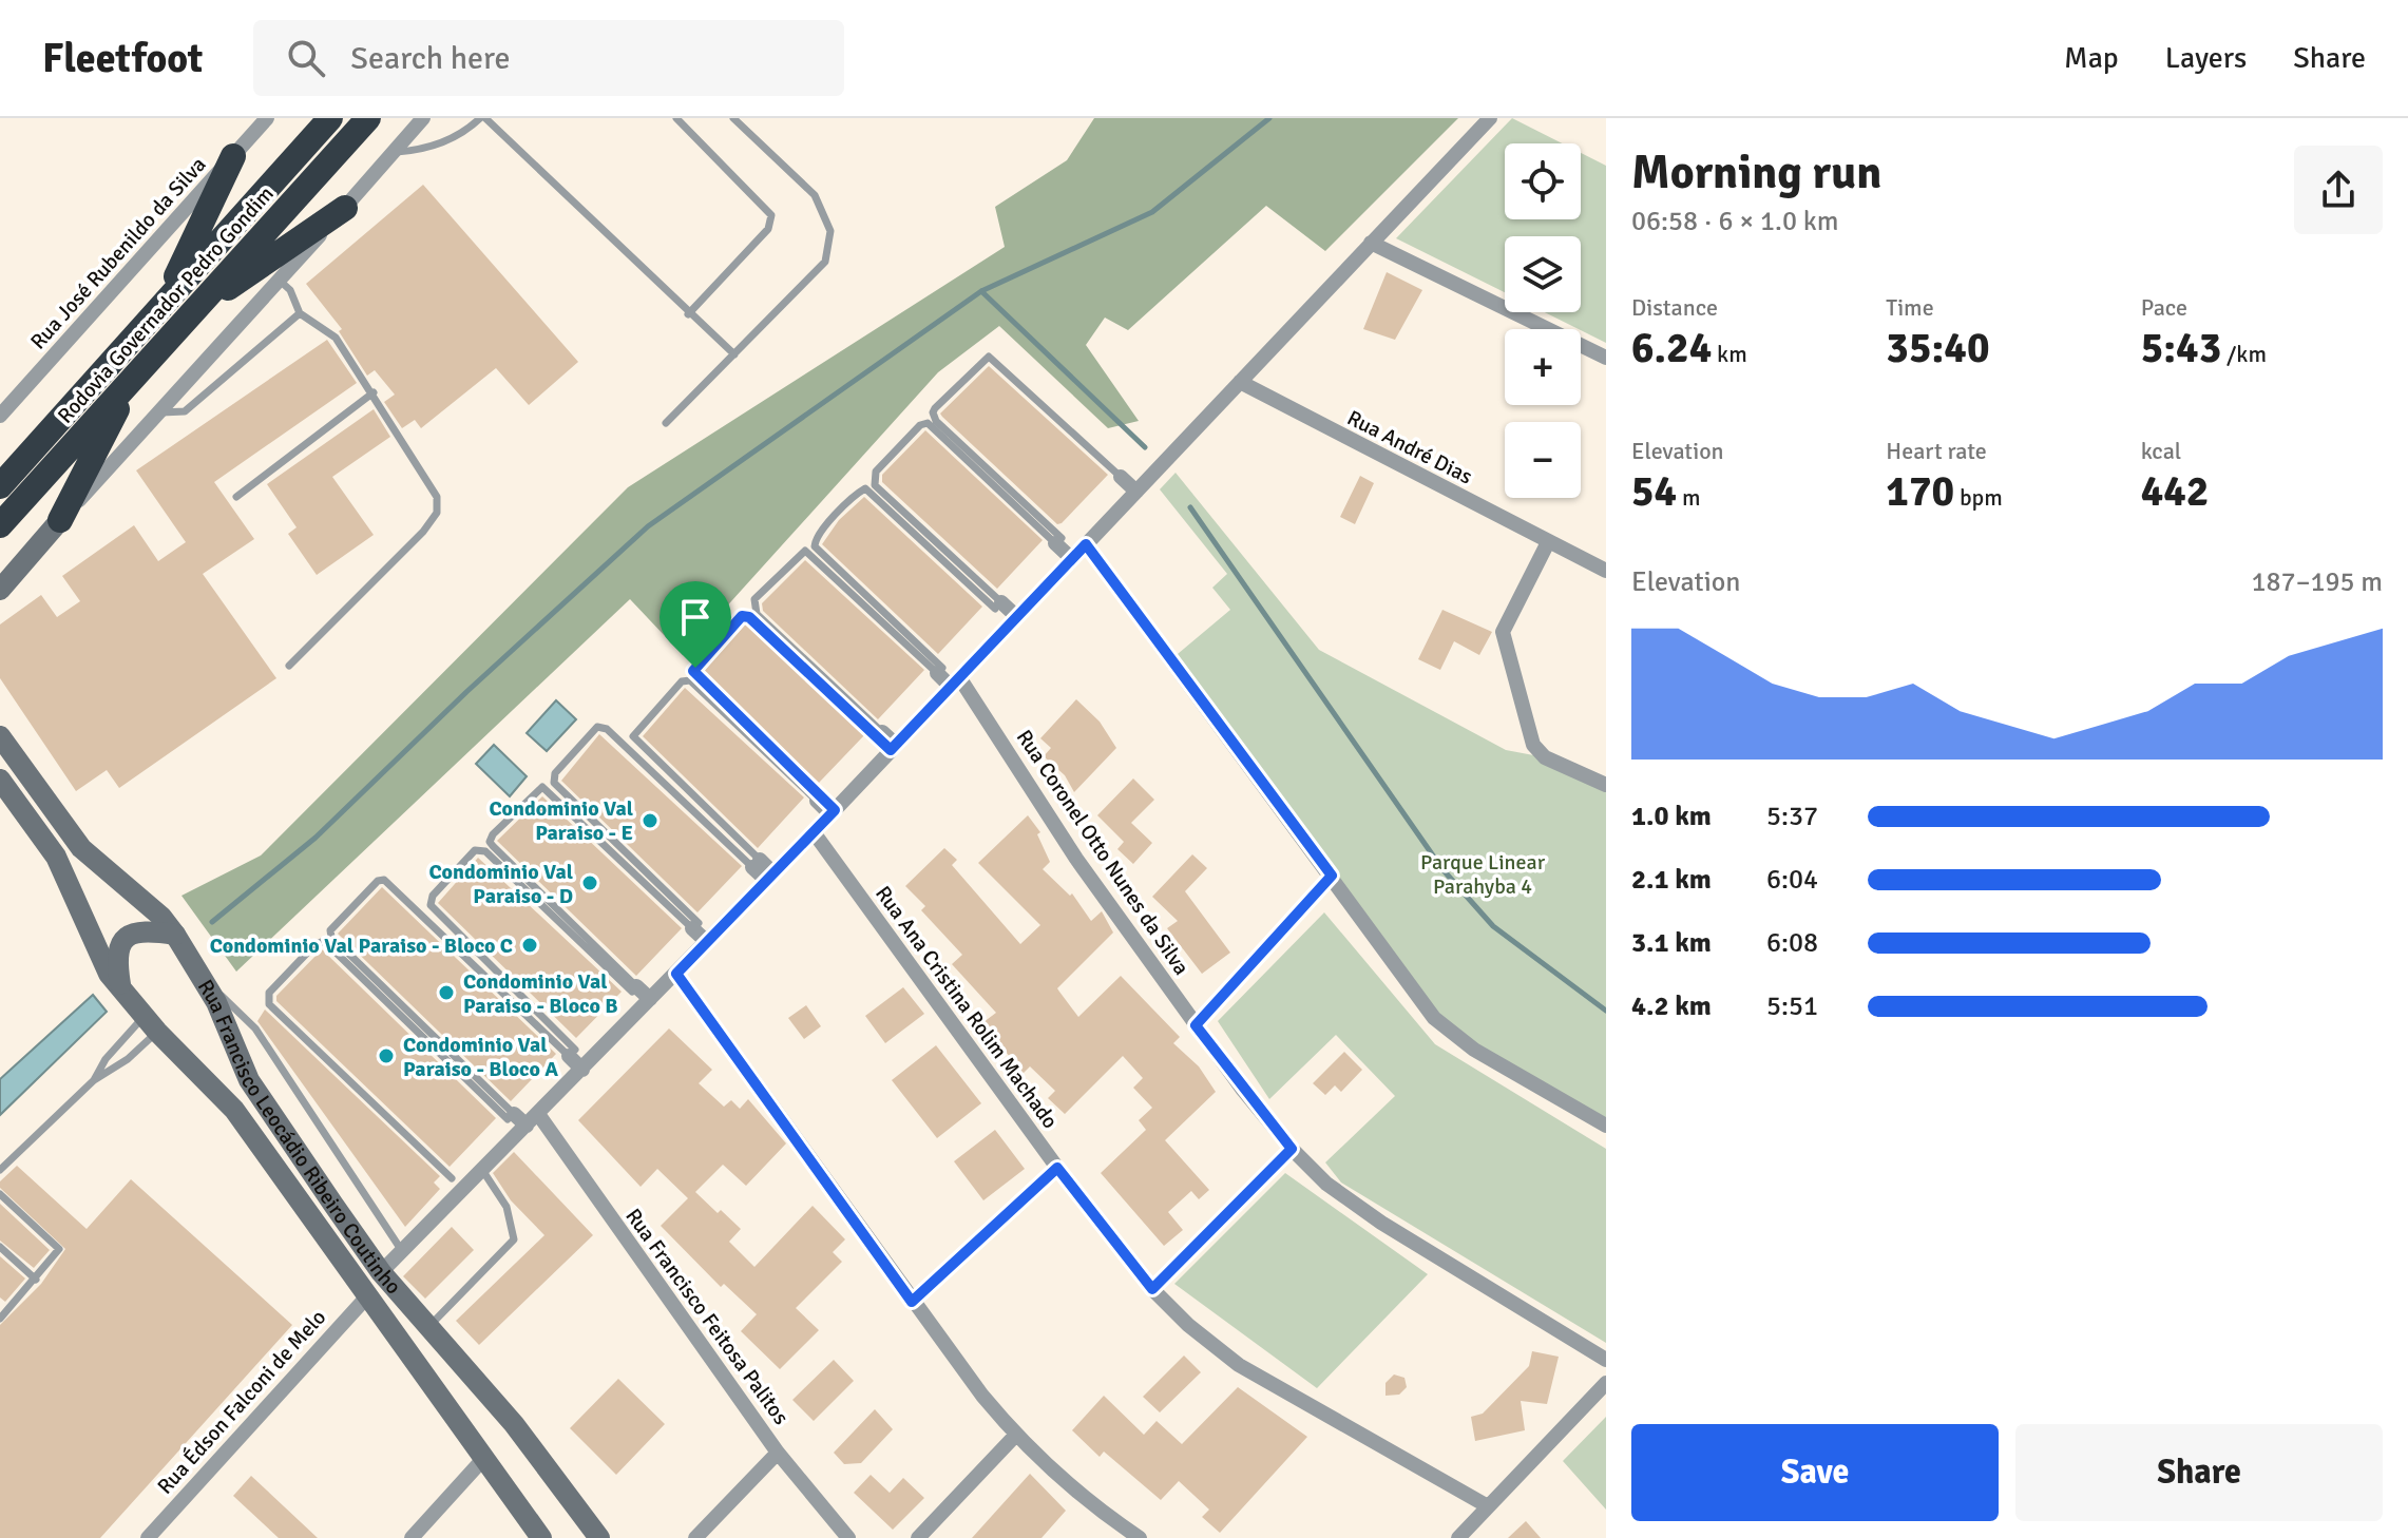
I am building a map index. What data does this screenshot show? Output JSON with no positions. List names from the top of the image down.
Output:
{
  "streets": {
    "highway": ["Rodovia Governador Pedro Gondim"],
    "main road": ["Rua Francisco Leocádio Ribeiro Coutinho"],
    "street": [
      "Rua José Rubenildo da Silva",
      "Rua André Dias",
      "Rua Coronel Otto Nunes da Silva",
      "Rua Ana Cristina Rolim Machado",
      "Rua Francisco Feitosa Palitos",
      "Rua Édson Falconi de Melo"
    ]
  },
  "crossings": [
    ["Rua Francisco Leocádio Ribeiro Coutinho", "Rua Édson Falconi de Melo"]
  ],
  "parks": ["Parque Linear Parahyba 4"],
  "places": [
    "Condominio Val Paraiso - E",
    "Condominio Val Paraiso - D",
    "Condominio Val Paraiso - Bloco C",
    "Condominio Val Paraiso - Bloco B",
    "Condominio Val Paraiso - Bloco A"
  ],
  "page": {
    "header": "Fleetfoot",
    "search": "Search here",
    "nav": ["Map", "Layers", "Share"],
    "heading": ["Morning run", "06:58 · 6 × 1.0 km"],
    "map_buttons": ["+", "−"],
    "stats": [
      ["Distance", "6.24 km"],
      ["Time", "35:40"],
      ["Pace", "5:43 /km"],
      ["Elevation", "54 m"],
      ["Heart rate", "170 bpm"],
      ["kcal", "442"]
    ],
    "chart": ["Elevation", "187–195 m"],
    "list": [
      {
        "name": "1.0 km",
        "note": "5:37"
      },
      {
        "name": "2.1 km",
        "note": "6:04"
      },
      {
        "name": "3.1 km",
        "note": "6:08"
      },
      {
        "name": "4.2 km",
        "note": "5:51"
      }
    ],
    "buttons": ["Save", "Share"]
  }
}
